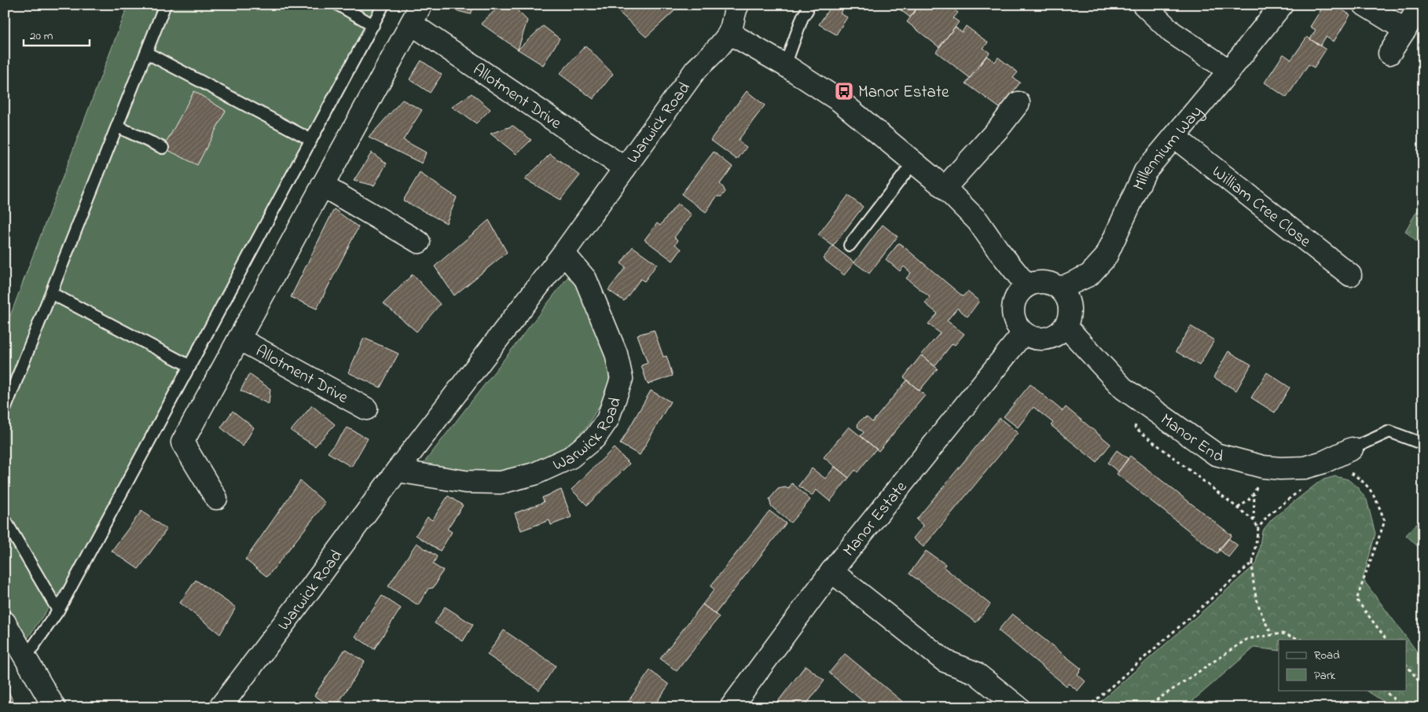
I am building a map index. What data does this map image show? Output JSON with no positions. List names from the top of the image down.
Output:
{
  "streets": {
    "street": [
      "Allotment Drive",
      "Warwick Road",
      "Millennium Way",
      "William Cree Close",
      "Manor End",
      "Manor Estate"
    ]
  },
  "crossings": [
    ["Allotment Drive", "Warwick Road"],
    ["Millennium Way", "William Cree Close"],
    ["Millennium Way", "Manor End"],
    ["Millennium Way", "Manor Estate"],
    ["Manor End", "Manor Estate"]
  ],
  "places": {
    "bus stop": ["Manor Estate"]
  },
  "legend": ["Road", "Park"],
  "scale_bar": "20 m"
}
